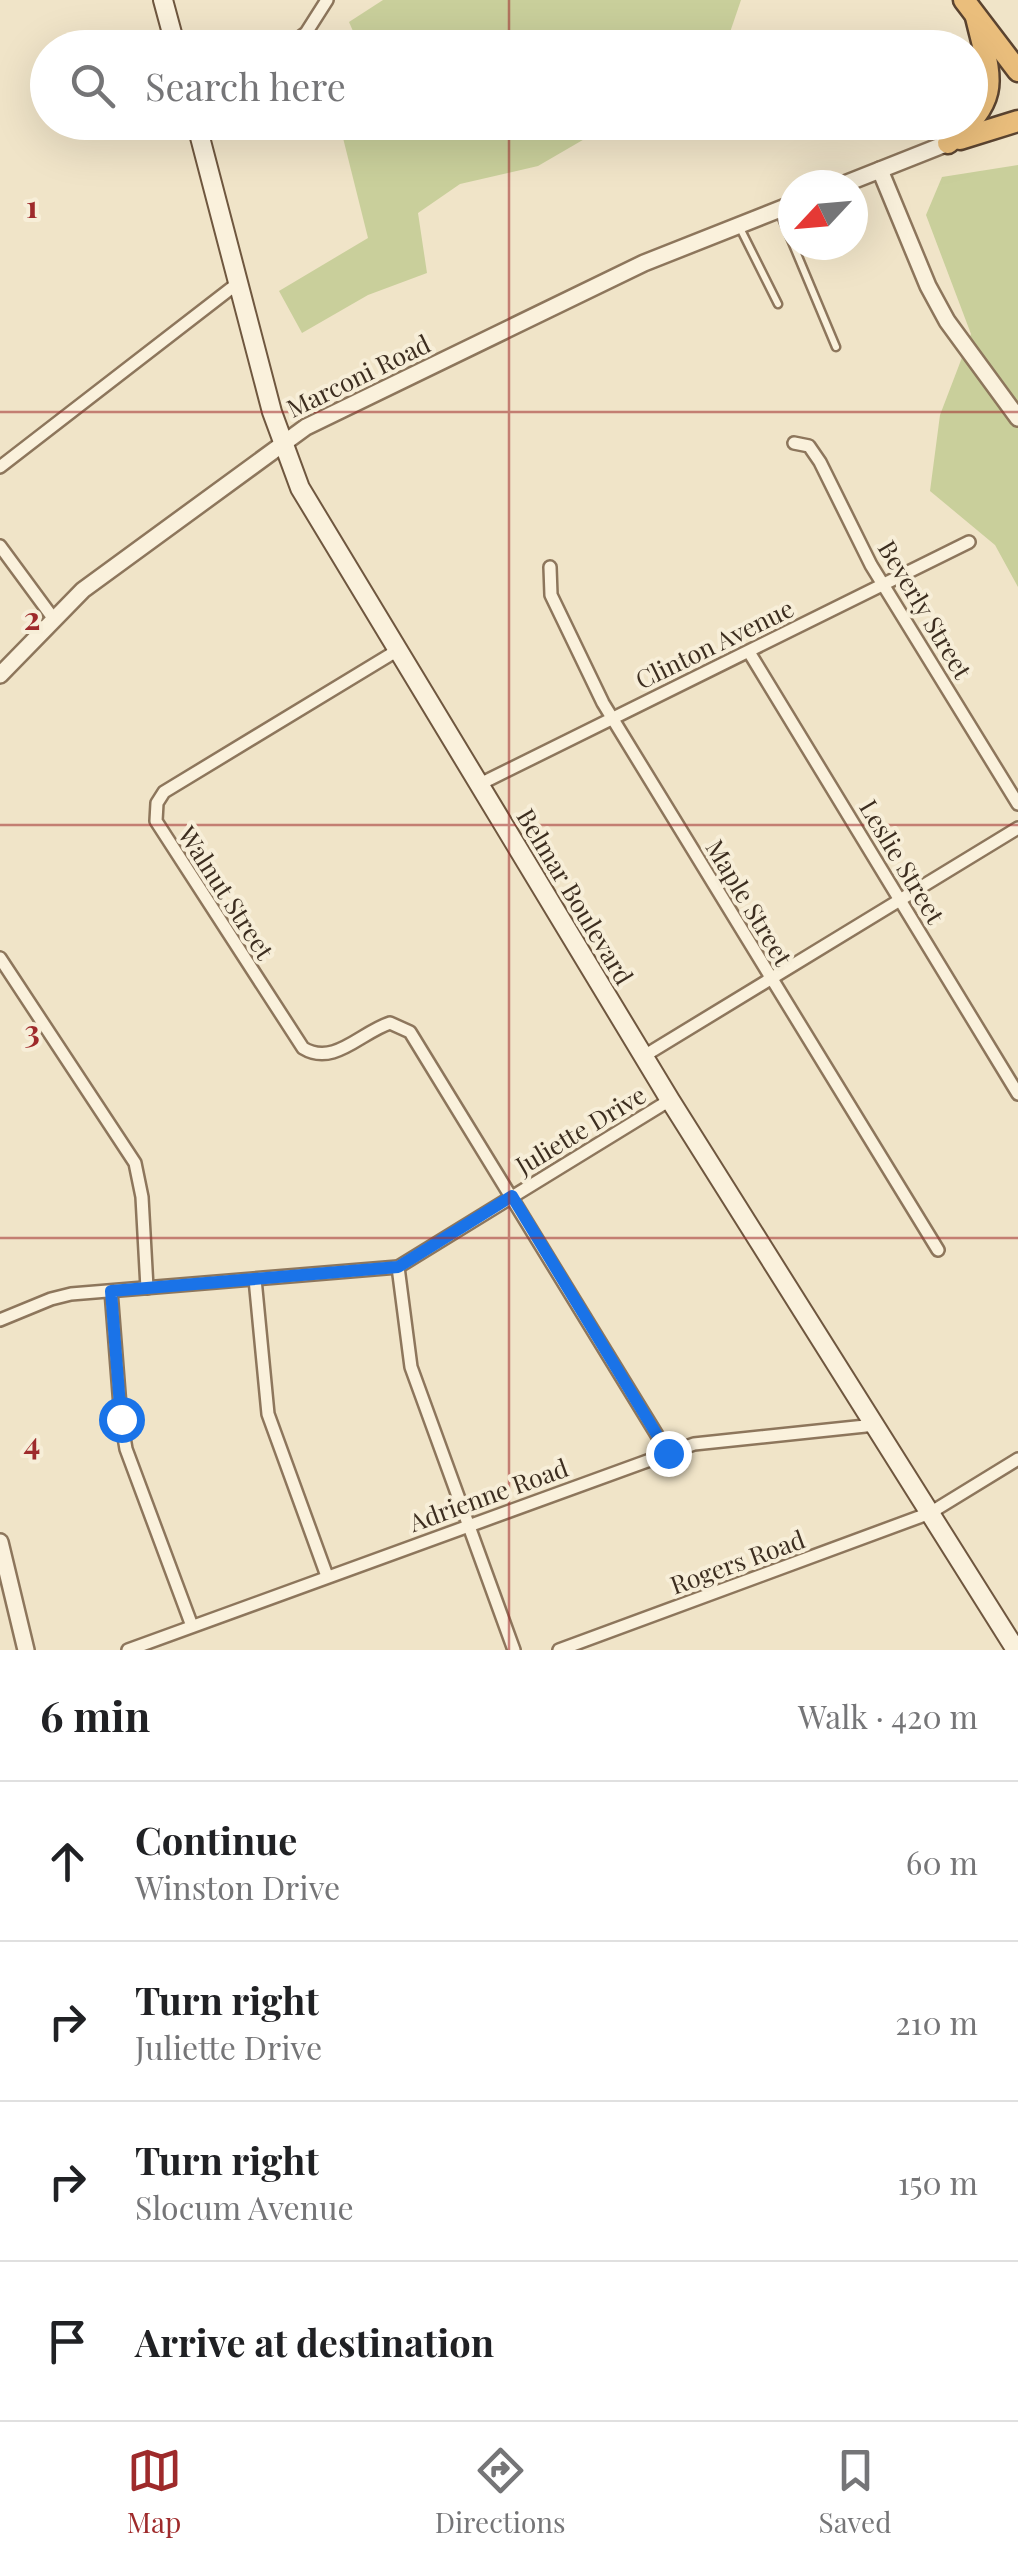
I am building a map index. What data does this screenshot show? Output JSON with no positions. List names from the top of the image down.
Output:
{
  "streets": {
    "main road": ["Belmar Boulevard"],
    "street": [
      "Marconi Road",
      "Beverly Street",
      "Clinton Avenue",
      "Leslie Street",
      "Walnut Street",
      "Maple Street",
      "Juliette Drive",
      "Adrienne Road",
      "Rogers Road"
    ]
  },
  "crossings": [
    ["Marconi Road", "Belmar Boulevard"],
    ["Beverly Street", "Clinton Avenue"],
    ["Clinton Avenue", "Leslie Street"],
    ["Clinton Avenue", "Belmar Boulevard"],
    ["Clinton Avenue", "Maple Street"],
    ["Walnut Street", "Belmar Boulevard"],
    ["Walnut Street", "Juliette Drive"],
    ["Belmar Boulevard", "Juliette Drive"],
    ["Belmar Boulevard", "Adrienne Road"],
    ["Belmar Boulevard", "Rogers Road"]
  ],
  "north": "bottom left",
  "page": {
    "search": "Search here",
    "heading": ["6 min", "Walk · 420 m"],
    "list": [
      ["Continue", "Winston Drive", "60 m"],
      ["Turn right", "Juliette Drive", "210 m"],
      ["Turn right", "Slocum Avenue", "150 m"],
      "Arrive at destination"
    ],
    "nav": ["Map", "Directions", "Saved"]
  },
  "grid": {
    "rows": [
      "1",
      "2",
      "3",
      "4"
    ]
  }
}
